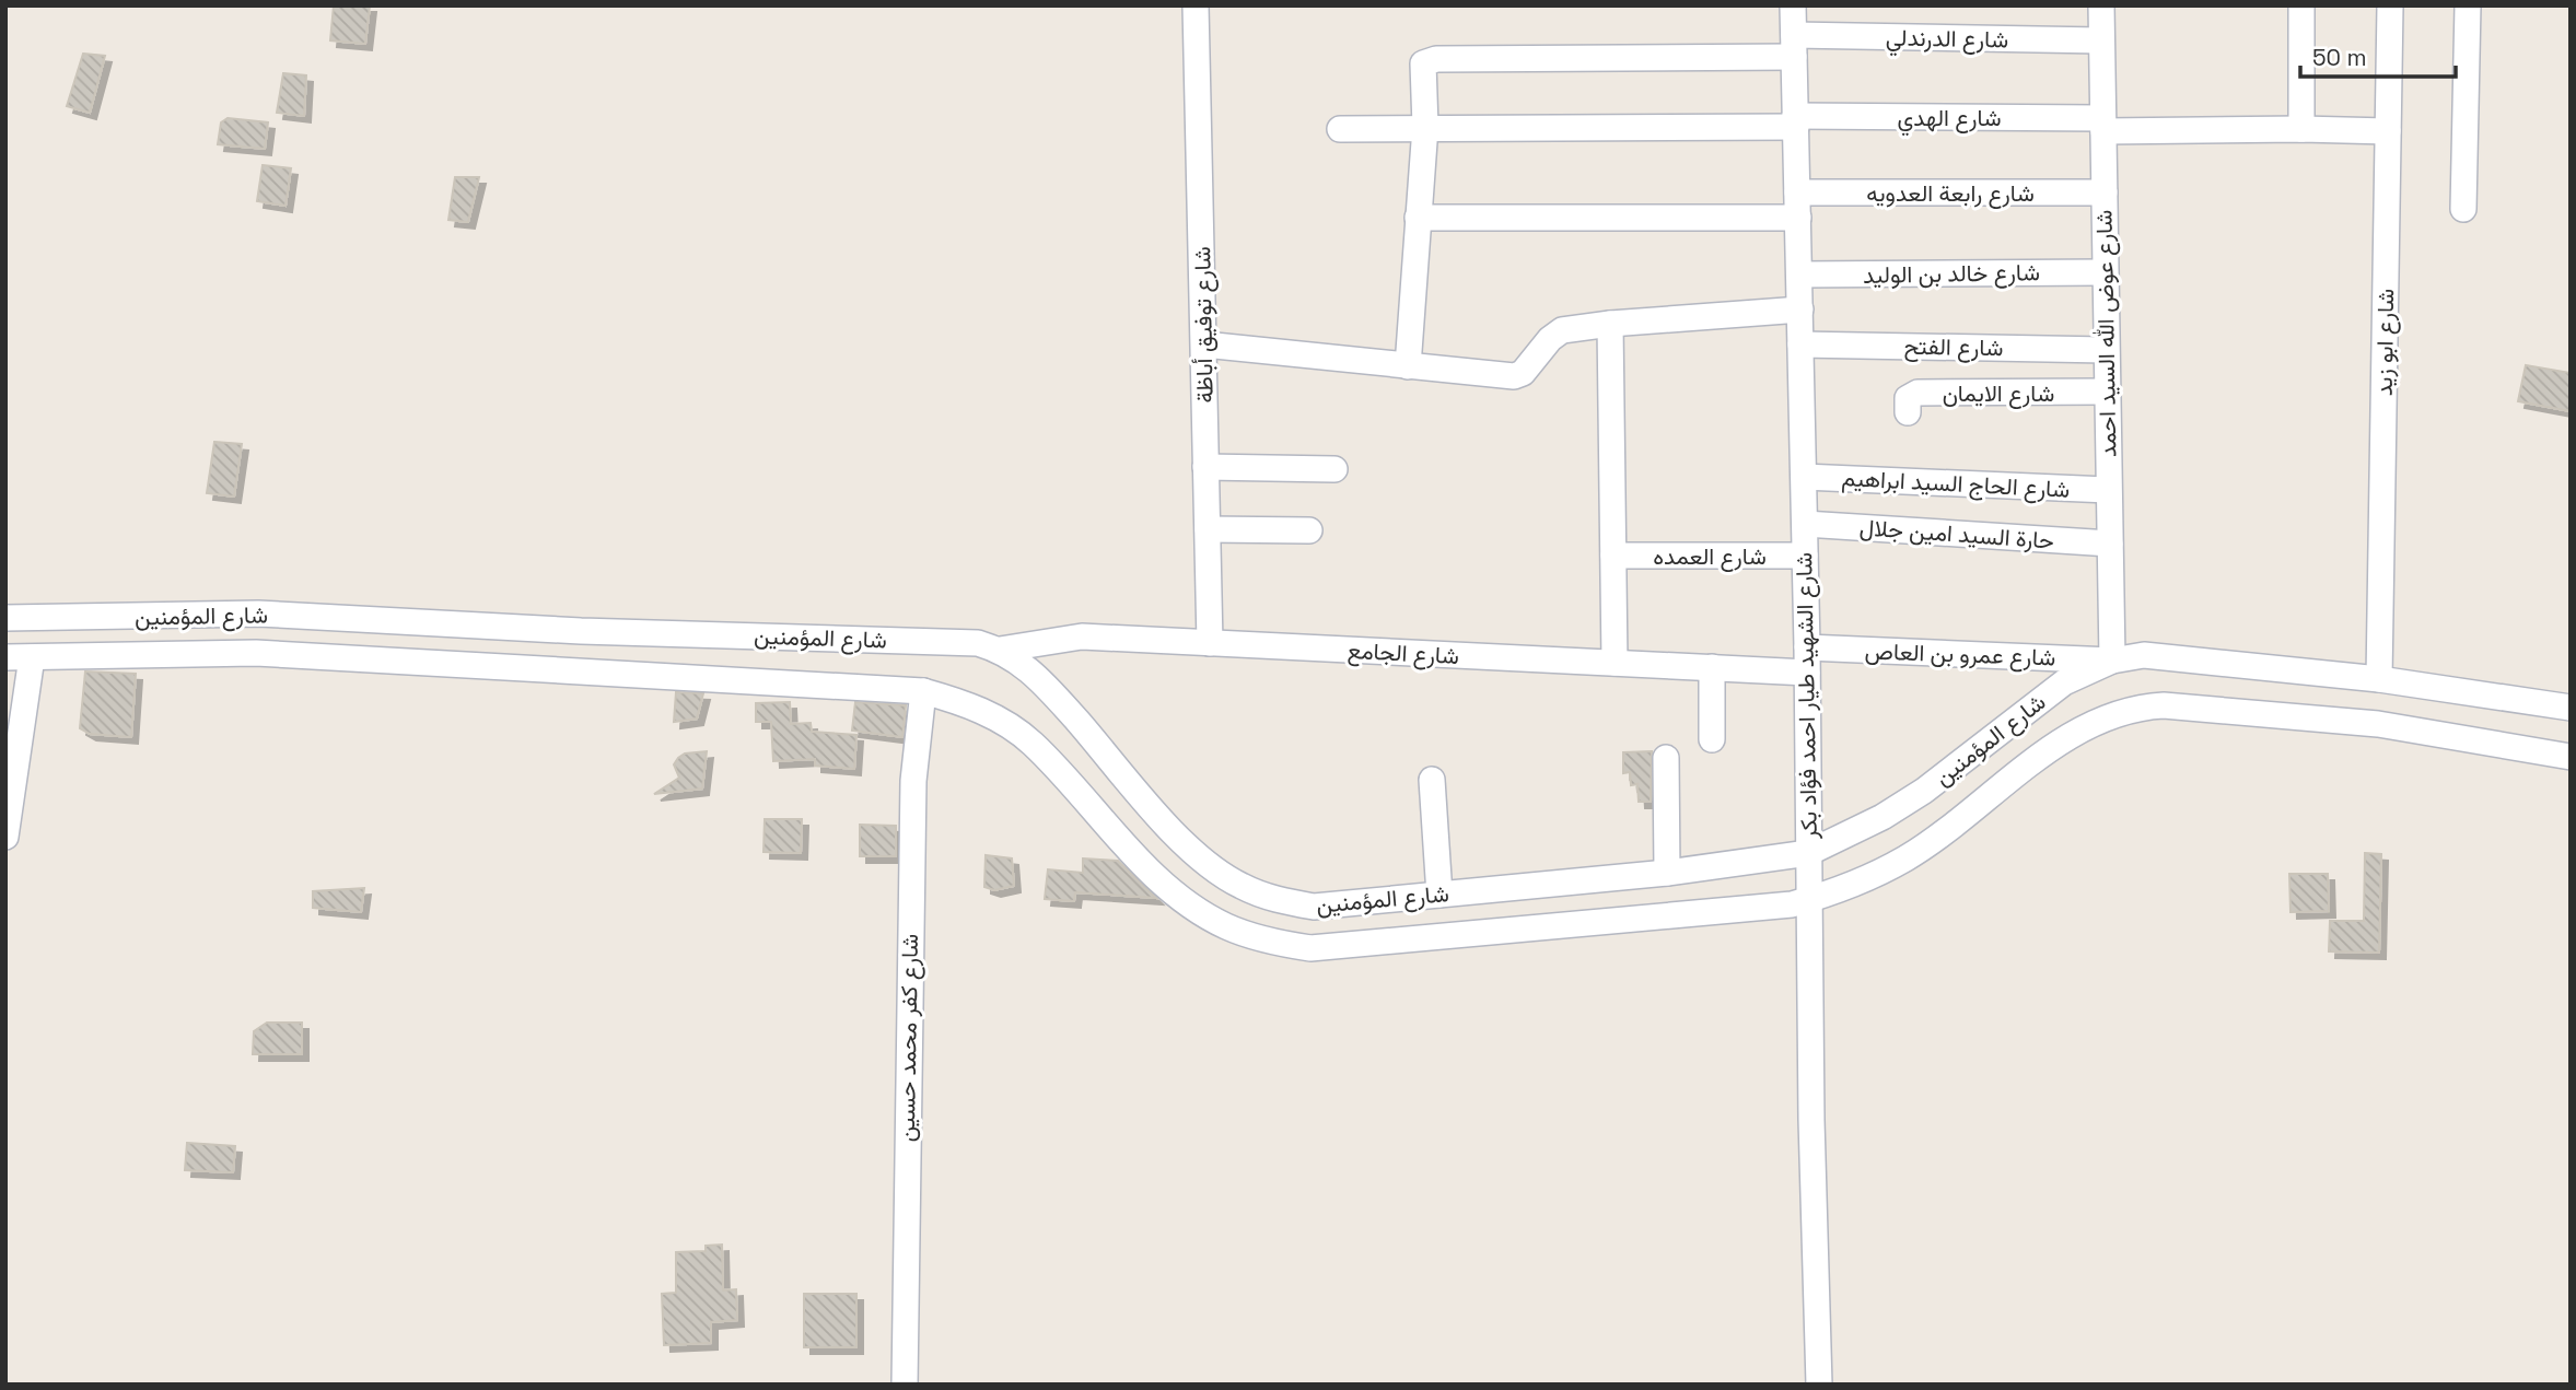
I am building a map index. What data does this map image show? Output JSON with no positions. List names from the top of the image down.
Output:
{
  "streets": {
    "street": [
      "شارع الدرندلي",
      "شارع الهدي",
      "شارع رابعة العدويه",
      "شارع خالد بن الوليد",
      "شارع توفيق أباظة",
      "شارع عوض الله السيد احمد",
      "شارع ابو زيد",
      "شارع الفتح",
      "شارع الايمان",
      "شارع الحاج السيد ابراهيم",
      "حارة السيد امين جلال",
      "شارع العمده",
      "شارع المؤمنين",
      "شارع الجامع",
      "شارع عمرو بن العاص",
      "شارع الشهيد طيار احمد فؤاد بكر",
      "شارع كفر محمد حسين"
    ]
  },
  "crossings": [
    ["شارع الدرندلي", "شارع الهدي"],
    ["شارع الدرندلي", "شارع رابعة العدويه"],
    ["شارع الدرندلي", "شارع عوض الله السيد احمد"],
    ["شارع الدرندلي", "شارع الشهيد طيار احمد فؤاد بكر"],
    ["شارع الهدي", "شارع عوض الله السيد احمد"],
    ["شارع الهدي", "شارع ابو زيد"],
    ["شارع الهدي", "شارع الشهيد طيار احمد فؤاد بكر"],
    ["شارع رابعة العدويه", "شارع عوض الله السيد احمد"],
    ["شارع رابعة العدويه", "شارع الشهيد طيار احمد فؤاد بكر"],
    ["شارع خالد بن الوليد", "شارع عوض الله السيد احمد"],
    ["شارع خالد بن الوليد", "شارع الشهيد طيار احمد فؤاد بكر"],
    ["شارع توفيق أباظة", "شارع الجامع"],
    ["شارع عوض الله السيد احمد", "شارع الفتح"],
    ["شارع عوض الله السيد احمد", "شارع الايمان"],
    ["شارع عوض الله السيد احمد", "شارع الحاج السيد ابراهيم"],
    ["شارع عوض الله السيد احمد", "حارة السيد امين جلال"],
    ["شارع عوض الله السيد احمد", "شارع المؤمنين"],
    ["شارع عوض الله السيد احمد", "شارع عمرو بن العاص"],
    ["شارع ابو زيد", "شارع المؤمنين"],
    ["شارع الفتح", "شارع الشهيد طيار احمد فؤاد بكر"],
    ["شارع الحاج السيد ابراهيم", "شارع الشهيد طيار احمد فؤاد بكر"],
    ["حارة السيد امين جلال", "شارع الشهيد طيار احمد فؤاد بكر"],
    ["شارع العمده", "شارع الشهيد طيار احمد فؤاد بكر"],
    ["شارع المؤمنين", "شارع الجامع"],
    ["شارع المؤمنين", "شارع عمرو بن العاص"],
    ["شارع المؤمنين", "شارع الشهيد طيار احمد فؤاد بكر"],
    ["شارع المؤمنين", "شارع كفر محمد حسين"],
    ["شارع الجامع", "شارع عمرو بن العاص"],
    ["شارع الجامع", "شارع الشهيد طيار احمد فؤاد بكر"],
    ["شارع عمرو بن العاص", "شارع الشهيد طيار احمد فؤاد بكر"]
  ],
  "scale_bar": "50 m"
}
